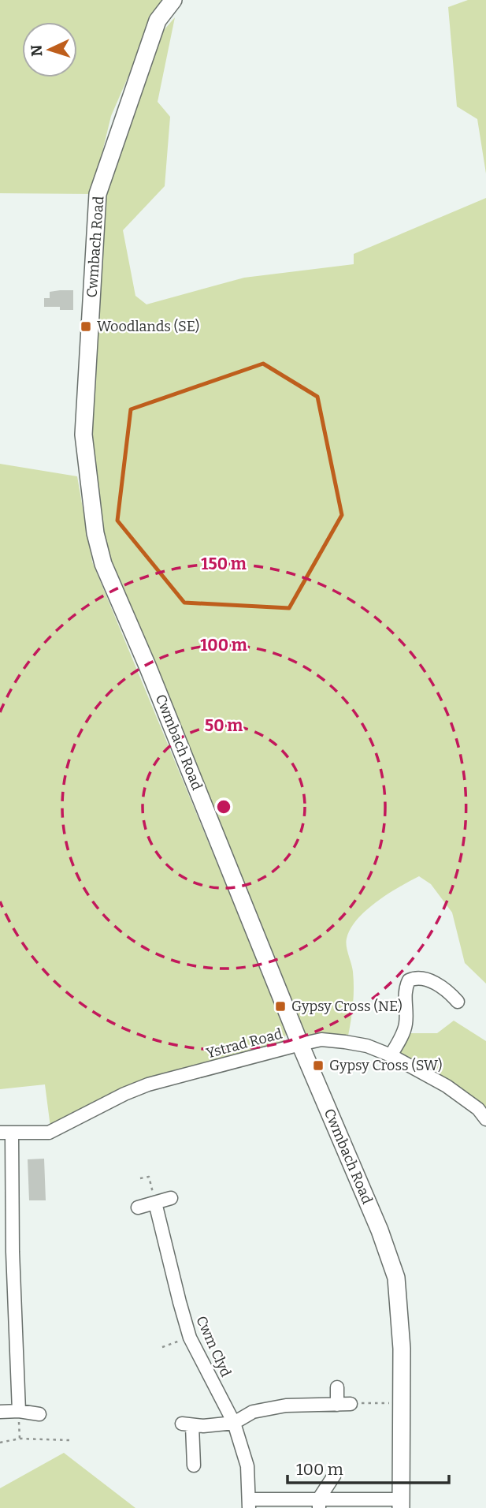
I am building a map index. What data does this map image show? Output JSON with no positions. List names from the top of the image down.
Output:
{
  "streets": {
    "main road": ["Cwmbach Road"],
    "street": ["Ystrad Road", "Cwm Clyd"]
  },
  "crossings": [
    ["Cwmbach Road", "Ystrad Road"],
    ["Cwmbach Road", "Cwm Clyd"]
  ],
  "places": {
    "transit": ["Woodlands (SE)", "Gypsy Cross (NE)", "Gypsy Cross (SW)"]
  },
  "scale_bar": "100 m",
  "north": "left",
  "rings": ["150 m", "100 m", "50 m"]
}
